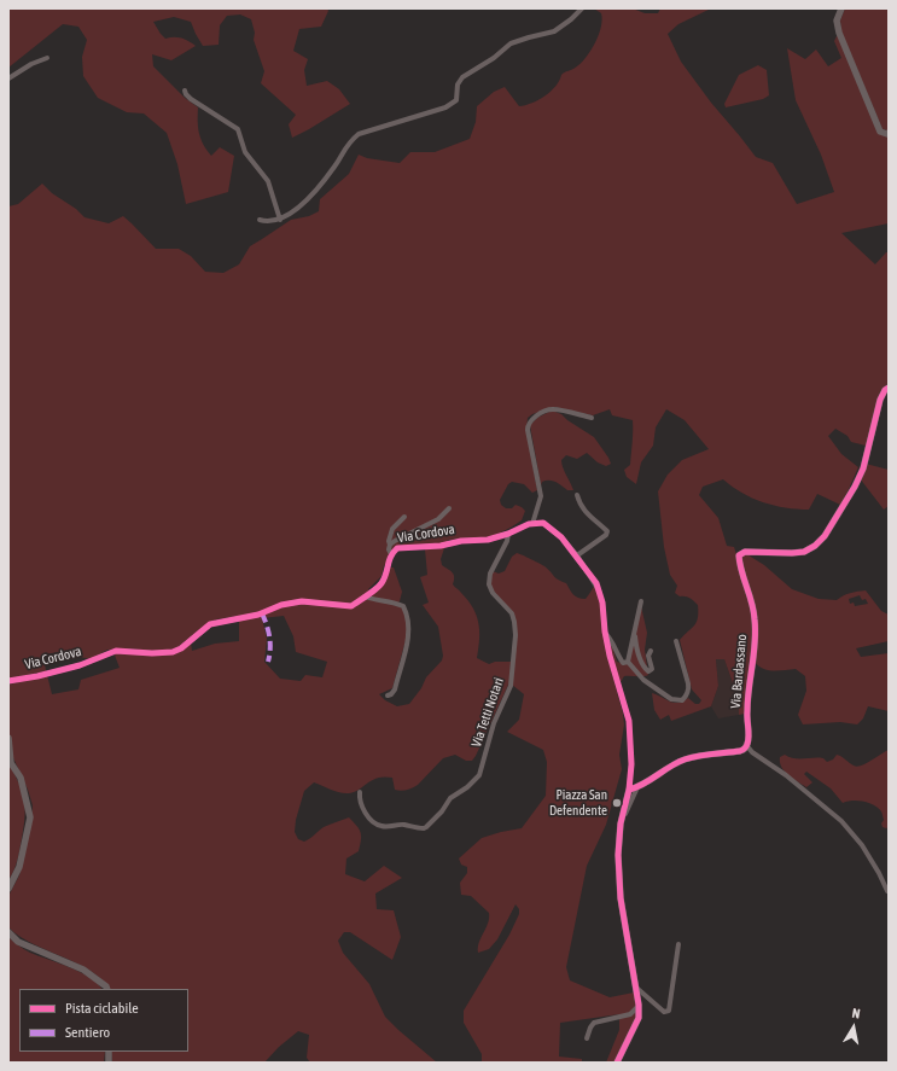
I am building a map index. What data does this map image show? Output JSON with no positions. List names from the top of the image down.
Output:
{
  "streets": {
    "street": ["Via Cordova", "Via Bardassano", "Via Tetti Notari"]
  },
  "crossings": [
    ["Via Cordova", "Via Tetti Notari"]
  ],
  "places": ["Piazza San Defendente"],
  "legend": ["Pista ciclabile", "Sentiero"],
  "north": "top"
}
